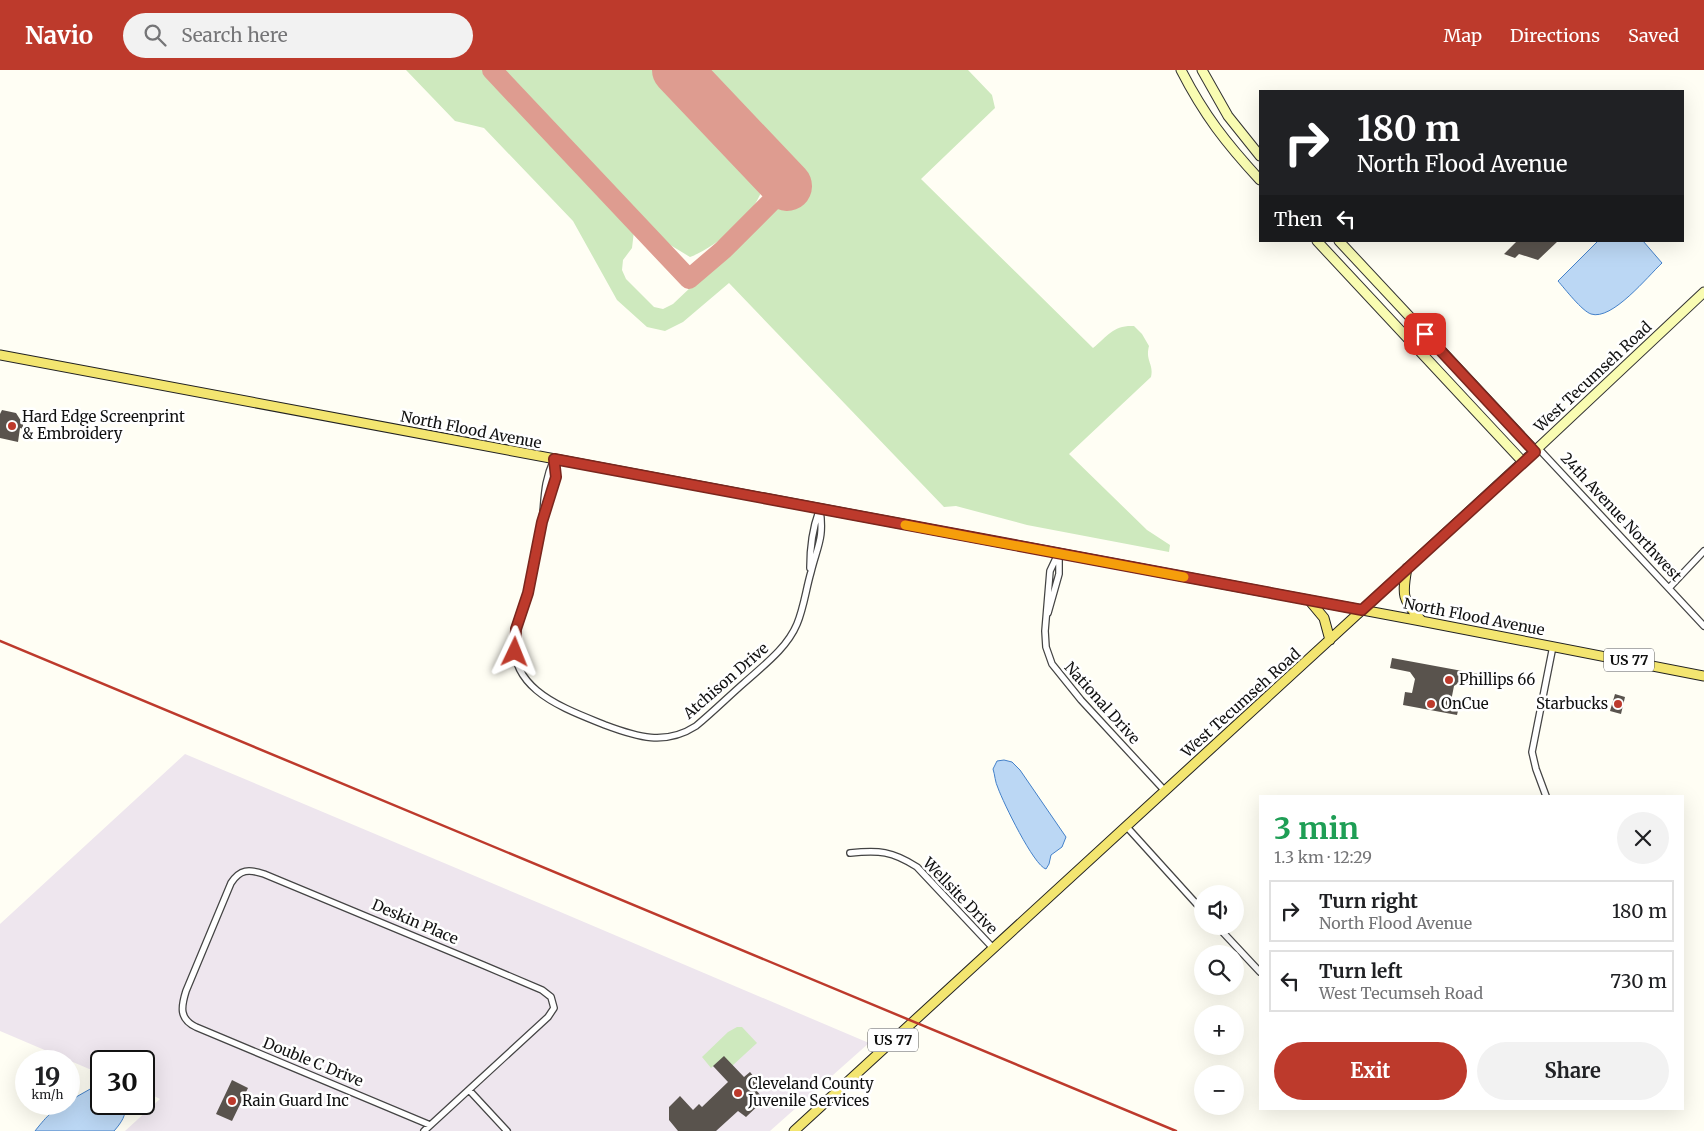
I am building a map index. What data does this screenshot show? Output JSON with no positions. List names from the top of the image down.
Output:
{
  "streets": {
    "main road": [
      "West Tecumseh Road",
      "North Flood Avenue",
      "24th Avenue Northwest",
      "US 77"
    ],
    "street": [
      "Atchison Drive",
      "National Drive",
      "Wellsite Drive",
      "Deskin Place",
      "Double C Drive"
    ]
  },
  "crossings": [
    ["West Tecumseh Road", "North Flood Avenue"],
    ["West Tecumseh Road", "24th Avenue Northwest"],
    ["West Tecumseh Road", "National Drive"],
    ["West Tecumseh Road", "Wellsite Drive"],
    ["North Flood Avenue", "Atchison Drive"],
    ["North Flood Avenue", "National Drive"],
    ["Deskin Place", "Double C Drive"]
  ],
  "places": [
    "Hard Edge Screenprint & Embroidery",
    "Phillips 66",
    "OnCue",
    "Starbucks",
    "Cleveland County Juvenile Services",
    "Rain Guard Inc"
  ],
  "page": {
    "header": "Navio",
    "search": "Search here",
    "nav": ["Map", "Directions", "Saved"],
    "turn": ["180 m", "North Flood Avenue"],
    "then": "Then",
    "heading": ["3 min", "1.3 km · 12:29"],
    "list": [
      {
        "name": "Turn right",
        "note": "North Flood Avenue",
        "value": "180 m"
      },
      {
        "name": "Turn left",
        "note": "West Tecumseh Road",
        "value": "730 m"
      }
    ],
    "map_buttons": ["+", "−"],
    "buttons": ["Exit", "Share"],
    "speed": "19 km/h",
    "limit": "30"
  }
}
